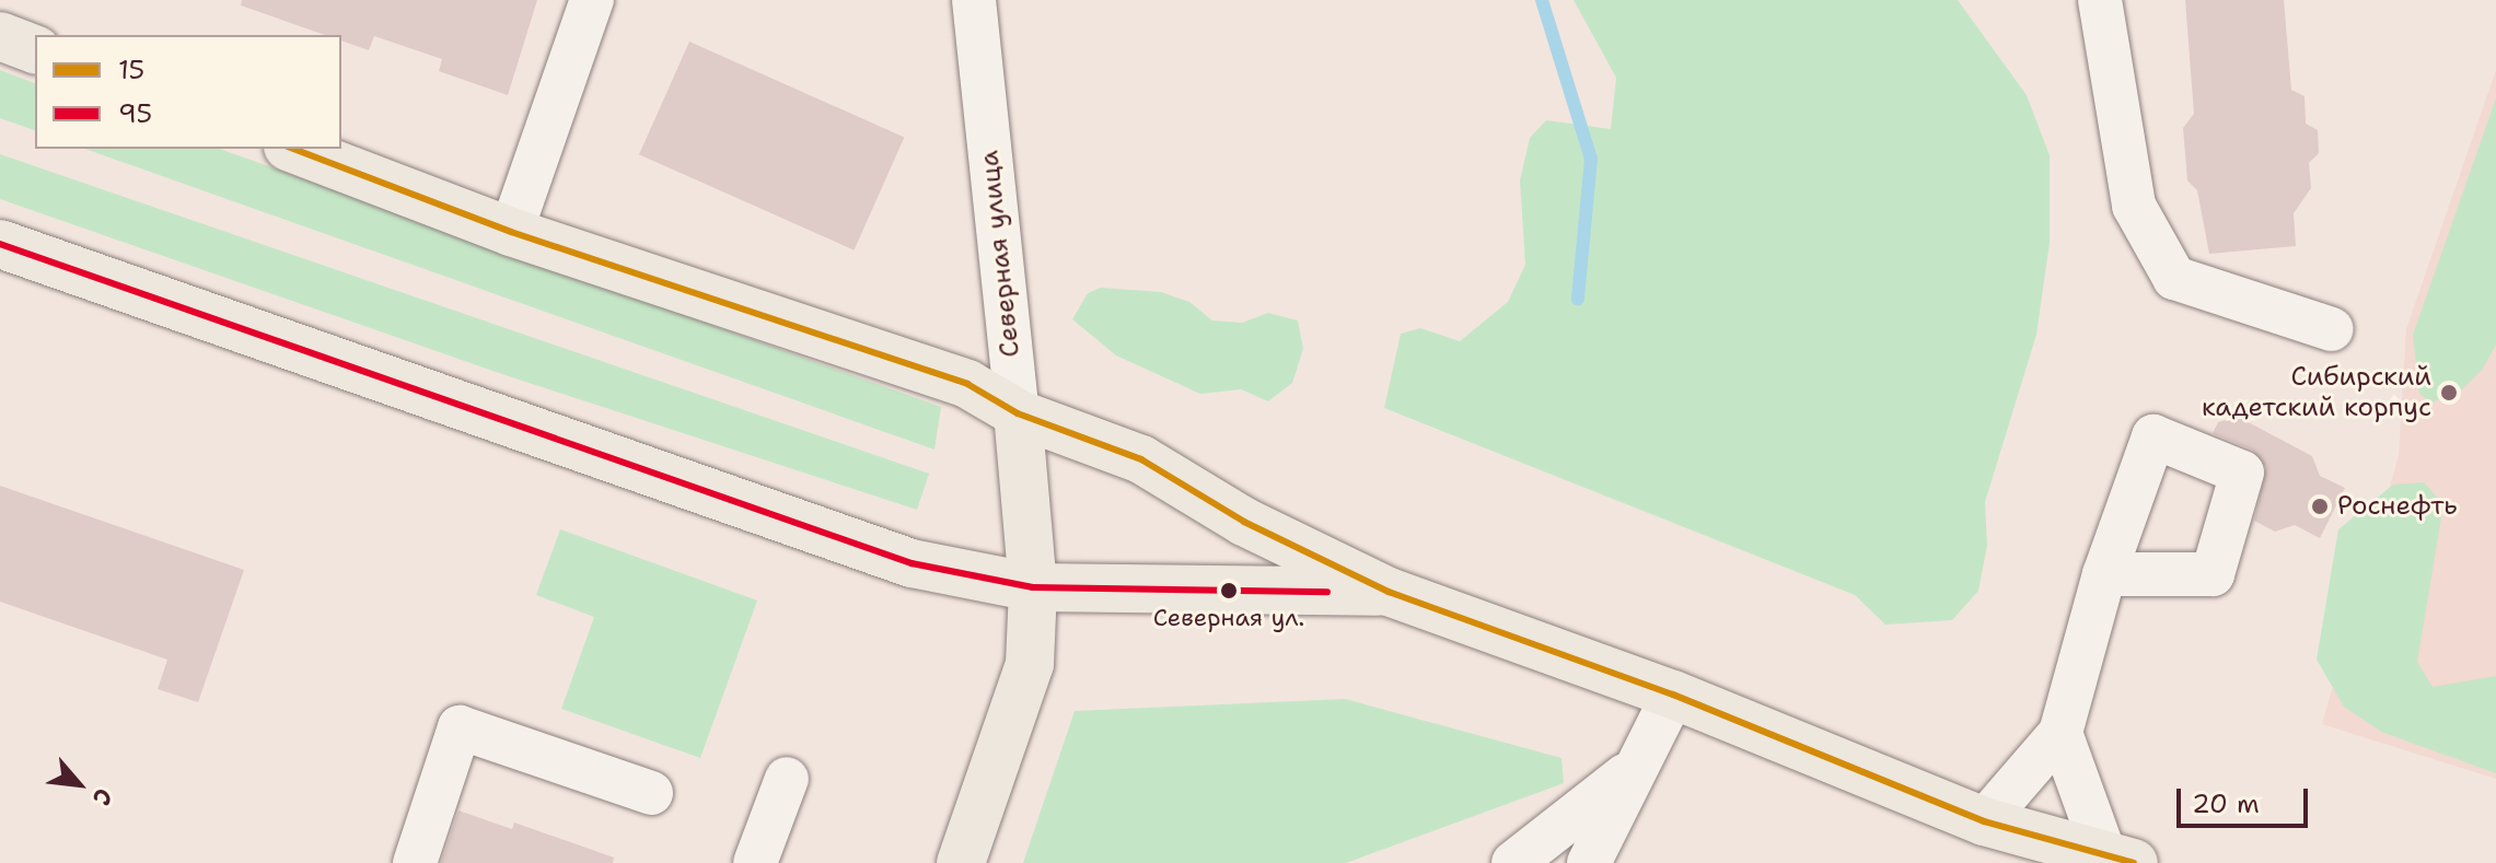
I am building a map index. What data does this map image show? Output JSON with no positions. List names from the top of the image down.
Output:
{
  "streets": {
    "main road": ["Северная улица"]
  },
  "places": ["Сибирский кадетский корпус", "Роснефть", "Северная ул."],
  "lines": ["transit line 15", "transit line 95"],
  "legend": ["15", "95"],
  "scale_bar": "20 m",
  "north": "bottom right"
}
